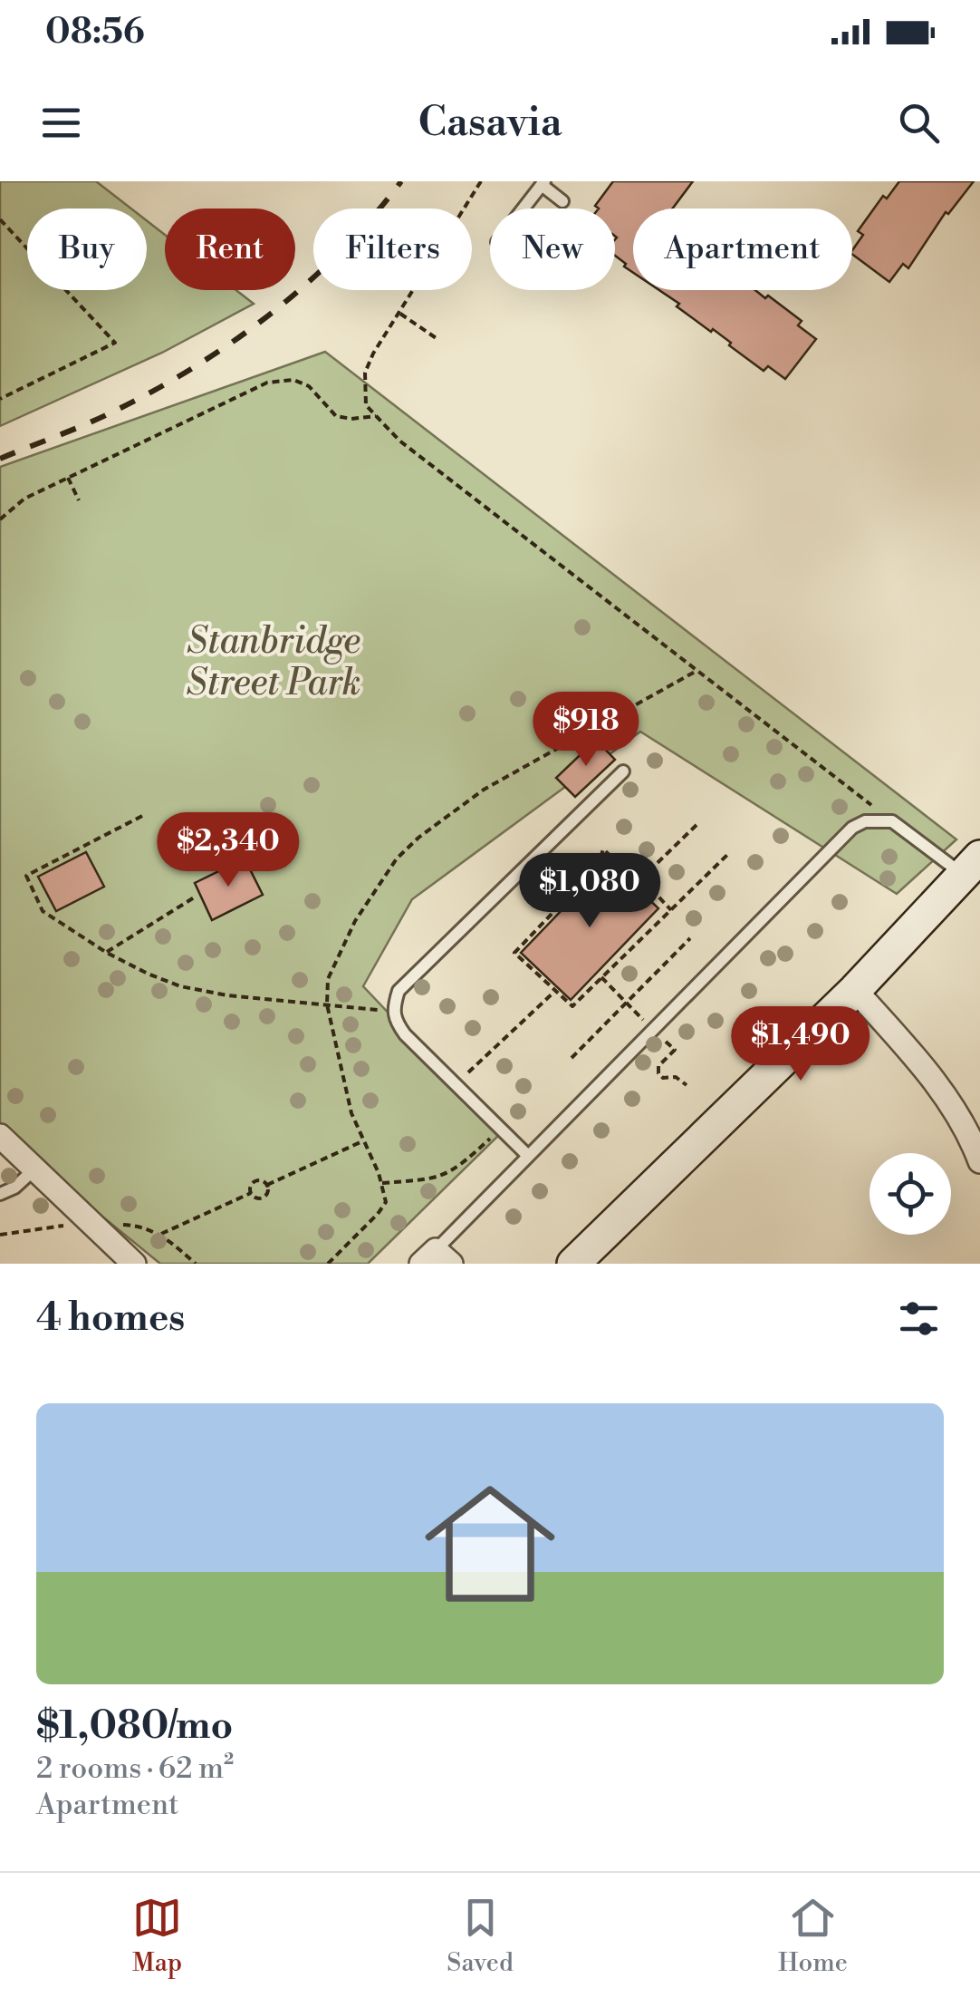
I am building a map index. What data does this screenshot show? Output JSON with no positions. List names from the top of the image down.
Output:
{
  "parks": ["Stanbridge Street Park"],
  "page": {
    "status": "08:56",
    "header": "Casavia",
    "chip": [
      "Buy",
      "Rent",
      "Filters",
      "New",
      "Apartment"
    ],
    "price": [
      "$918",
      "$2,340",
      "$1,080",
      "$1,490"
    ],
    "heading": "4 homes",
    "list": [
      {
        "name": "$1,080/mo",
        "note": "2 rooms · 62 m² · Apartment"
      }
    ],
    "tabs": ["Map", "Saved", "Home"]
  }
}
